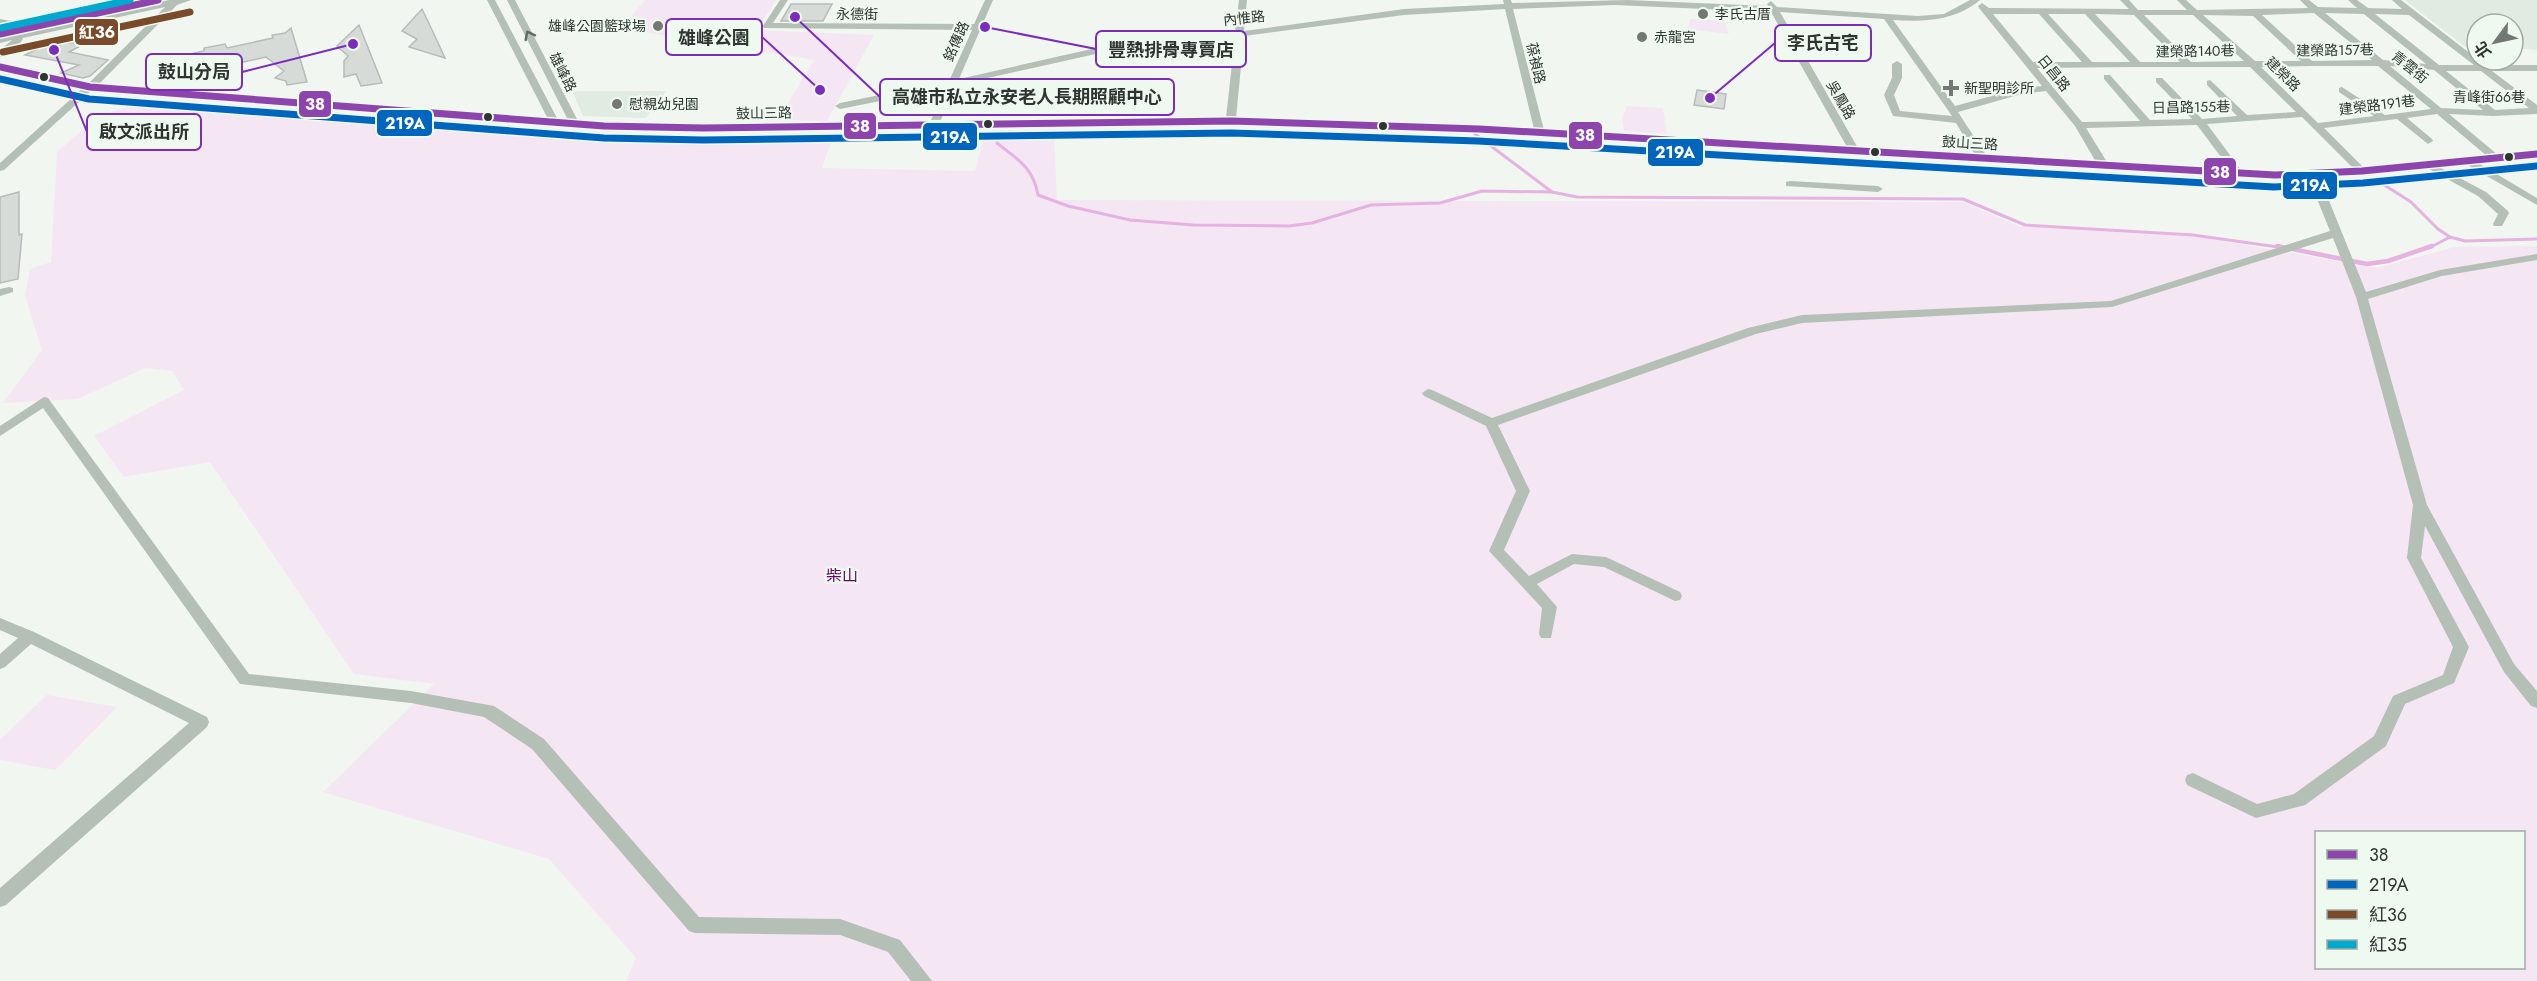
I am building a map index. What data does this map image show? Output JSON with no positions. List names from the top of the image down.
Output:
{
  "streets": {
    "street": [
      "永德街",
      "內惟路",
      "銘傳路",
      "建榮路157巷",
      "建榮路140巷",
      "葆禎路",
      "青雲街",
      "雄峰路",
      "日昌路",
      "建榮路",
      "青峰街66巷",
      "吳鳳路",
      "建榮路191巷",
      "日昌路155巷",
      "鼓山三路"
    ]
  },
  "crossings": [
    ["永德街", "銘傳路"],
    ["內惟路", "銘傳路"],
    ["內惟路", "葆禎路"],
    ["內惟路", "日昌路"],
    ["內惟路", "吳鳳路"],
    ["銘傳路", "鼓山三路"],
    ["建榮路157巷", "建榮路140巷"],
    ["建榮路157巷", "青雲街"],
    ["建榮路157巷", "建榮路"],
    ["建榮路140巷", "日昌路"],
    ["建榮路140巷", "建榮路"],
    ["葆禎路", "鼓山三路"],
    ["青雲街", "青峰街66巷"],
    ["青雲街", "建榮路191巷"],
    ["青雲街", "鼓山三路"],
    ["雄峰路", "鼓山三路"],
    ["日昌路", "日昌路155巷"],
    ["日昌路", "鼓山三路"],
    ["建榮路", "建榮路191巷"],
    ["建榮路", "日昌路155巷"],
    ["建榮路", "鼓山三路"],
    ["青峰街66巷", "建榮路191巷"],
    ["吳鳳路", "鼓山三路"]
  ],
  "parks": ["柴山"],
  "places": {
    "other": [
      "李氏古厝",
      "高雄市私立永安老人長期照顧中心",
      "雄峰公園籃球場",
      "豐熱排骨專賣店",
      "赤龍宮",
      "鼓山分局",
      "啟文派出所",
      "雄峰公園",
      "李氏古宅",
      "慰親幼兒園"
    ],
    "health": ["新聖明診所"]
  },
  "lines": [
    "transit line 38",
    "transit line 紅35",
    "transit line 紅36",
    "transit line 219A"
  ],
  "legend": [
    "38",
    "219A",
    "紅36",
    "紅35"
  ],
  "north": "bottom left"
}
